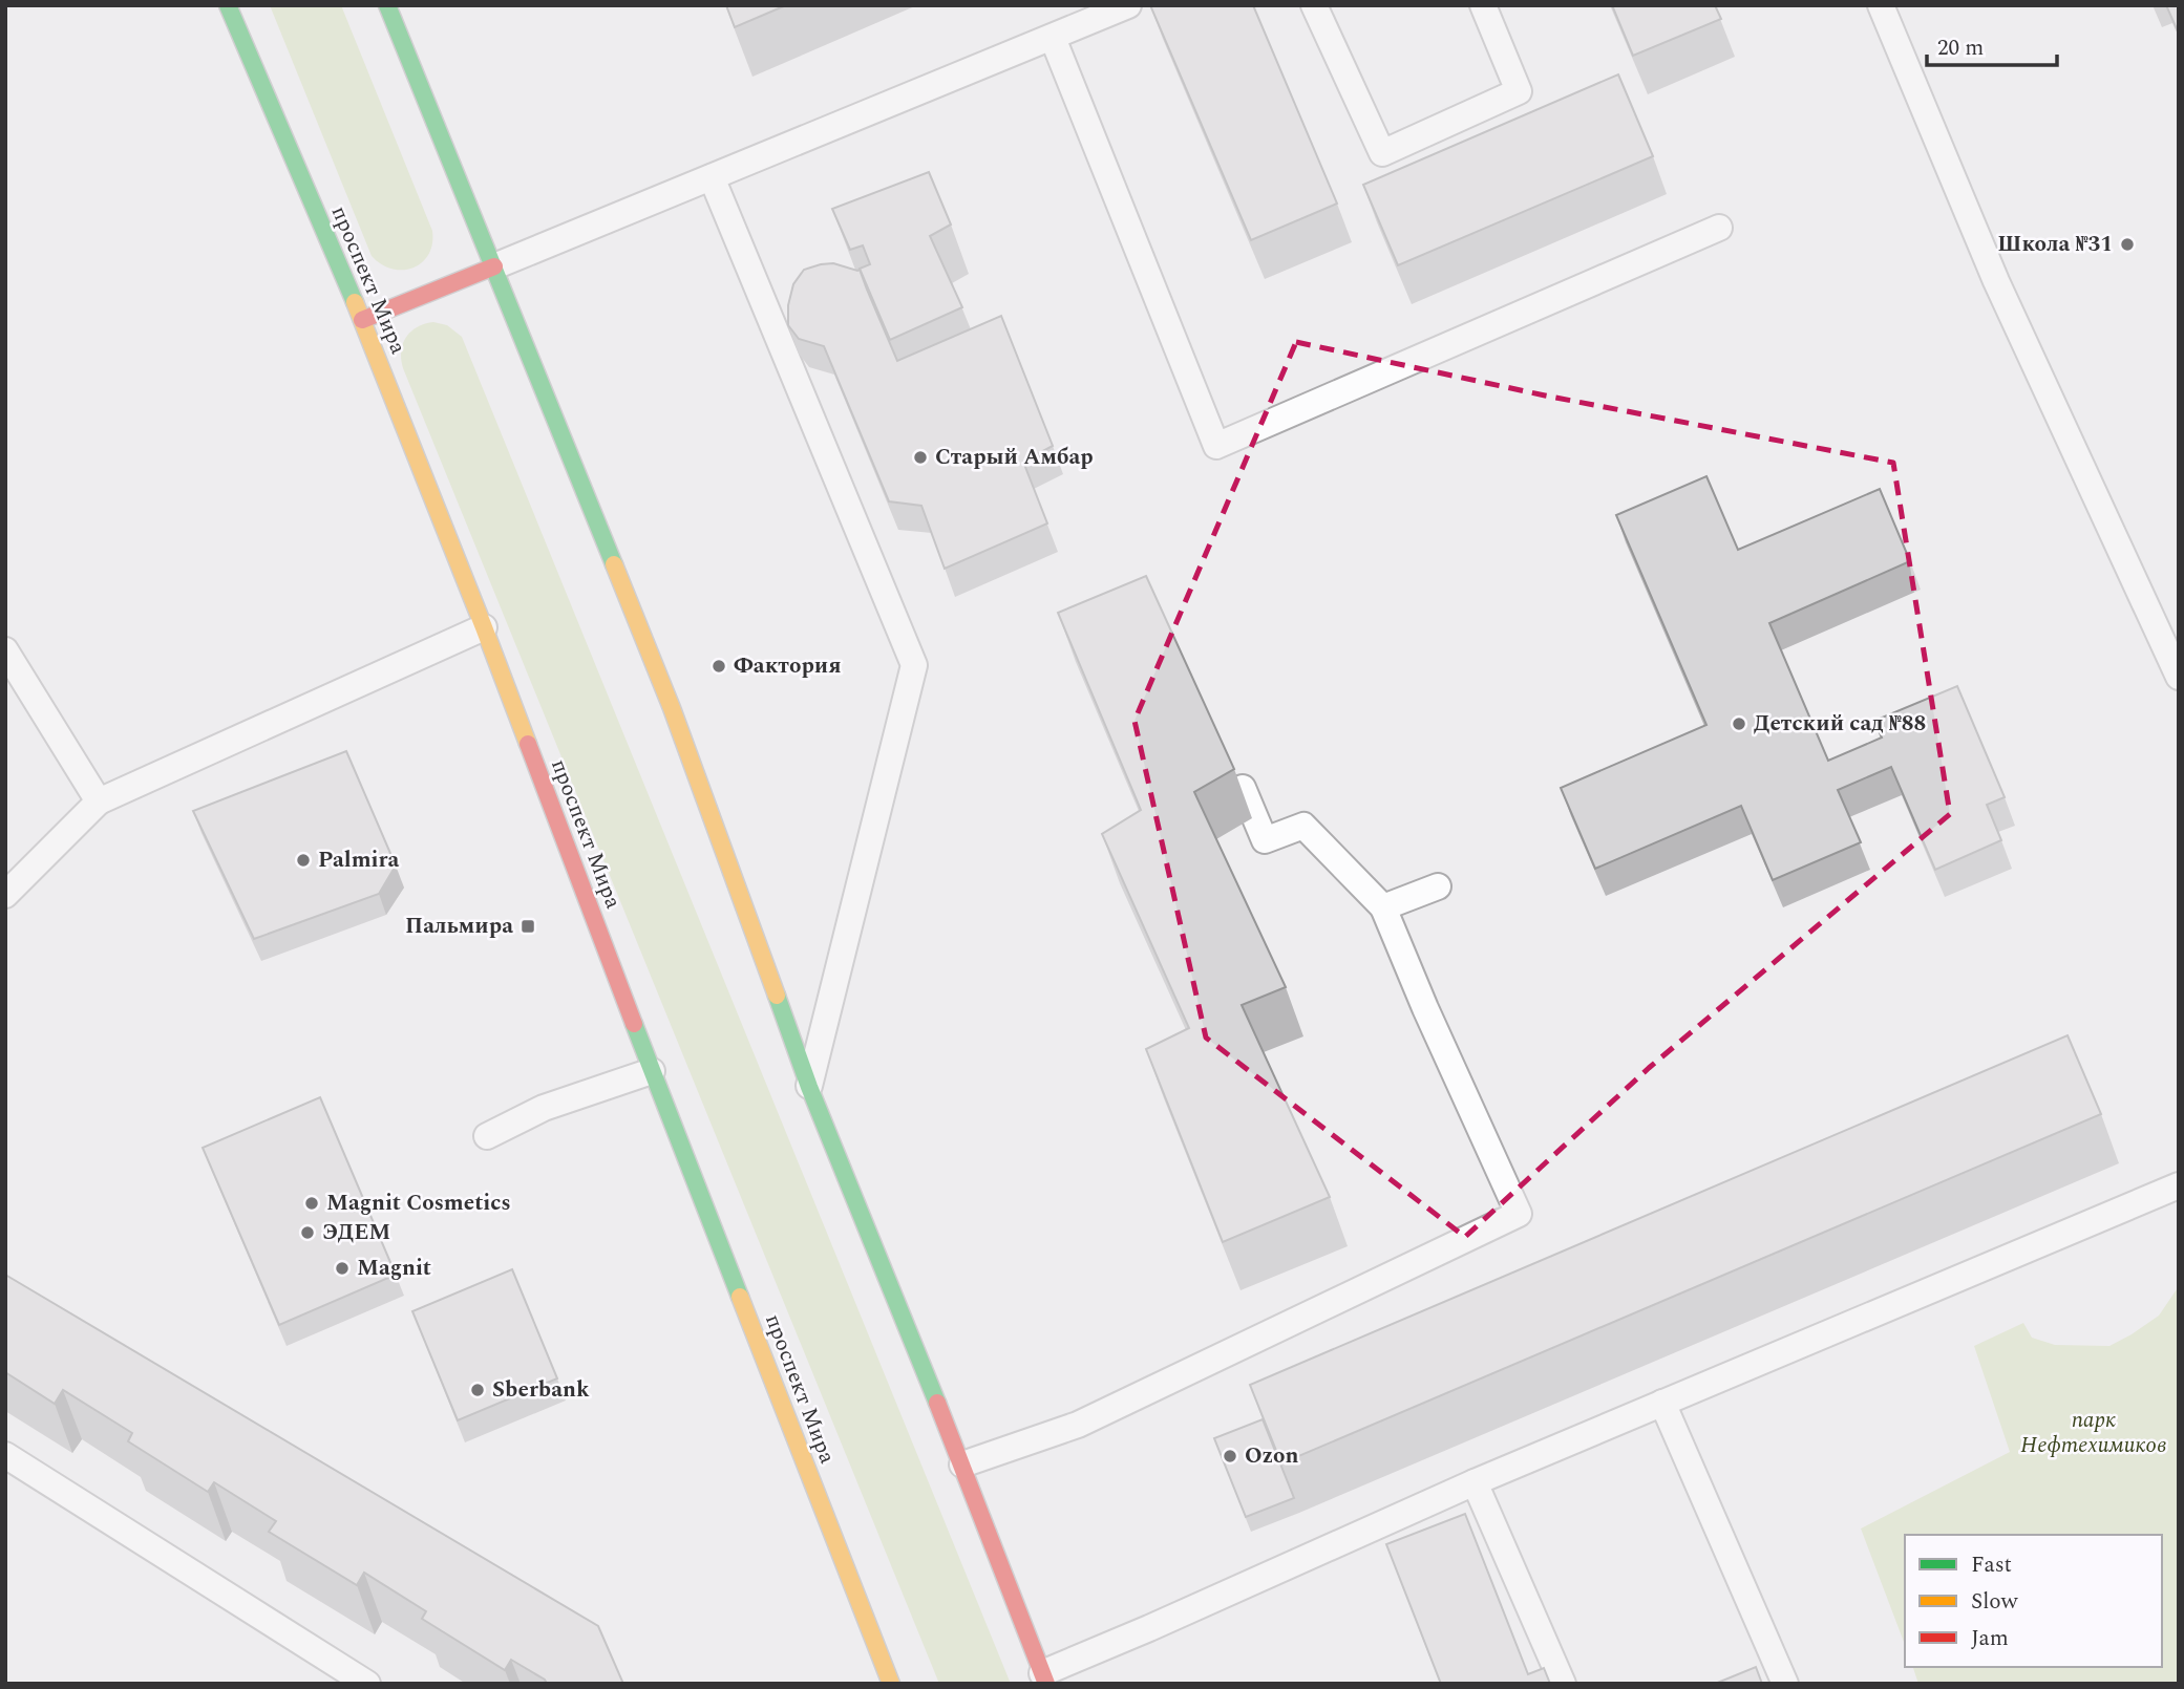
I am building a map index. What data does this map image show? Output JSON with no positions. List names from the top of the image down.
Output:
{
  "streets": {
    "main road": ["проспект Мира"]
  },
  "parks": ["парк Нефтехимиков"],
  "places": {
    "other": [
      "Школа №31",
      "Старый Амбар",
      "Фактория",
      "Детский сад №88",
      "Palmira",
      "Magnit Cosmetics",
      "ЭДЕМ",
      "Magnit",
      "Sberbank",
      "Ozon"
    ],
    "transit": ["Пальмира"]
  },
  "legend": ["Fast", "Slow", "Jam"],
  "scale_bar": "20 m"
}
